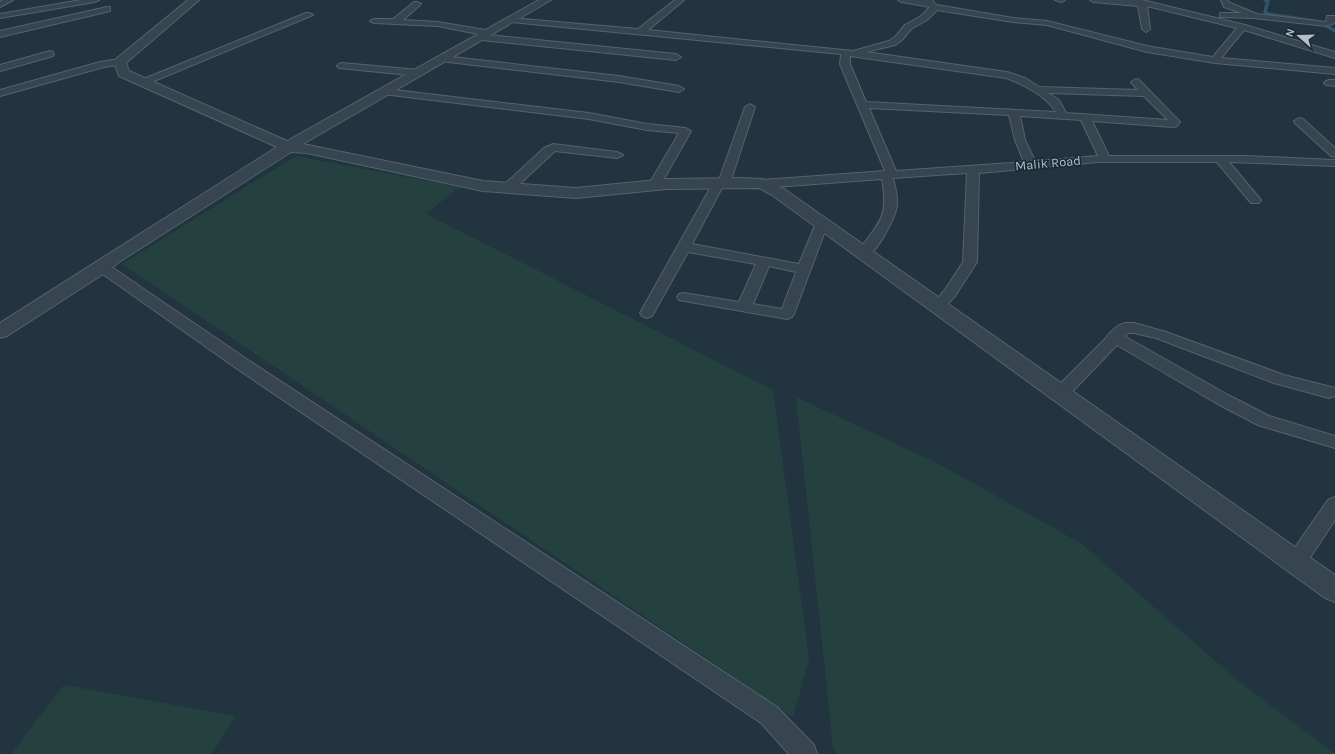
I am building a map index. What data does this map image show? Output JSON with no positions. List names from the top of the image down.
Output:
{
  "streets": {
    "street": ["Malik Road"]
  },
  "north": "left"
}
